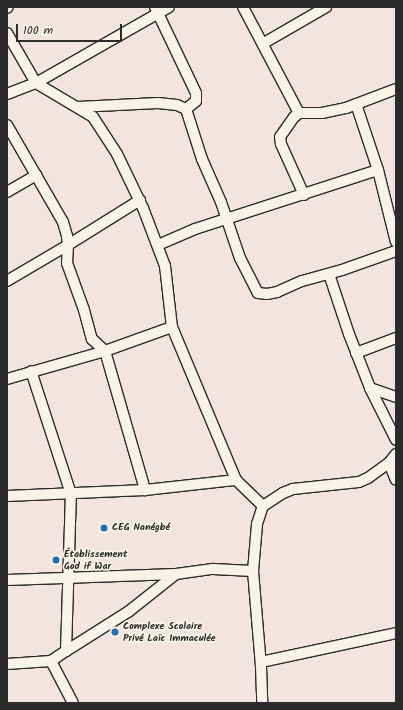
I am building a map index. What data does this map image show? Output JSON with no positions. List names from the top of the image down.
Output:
{
  "places": ["CEG Nanégbé", "Établissement God if War", "Complexe Scolaire Privé Laïc Immaculée"],
  "scale_bar": "100 m"
}
